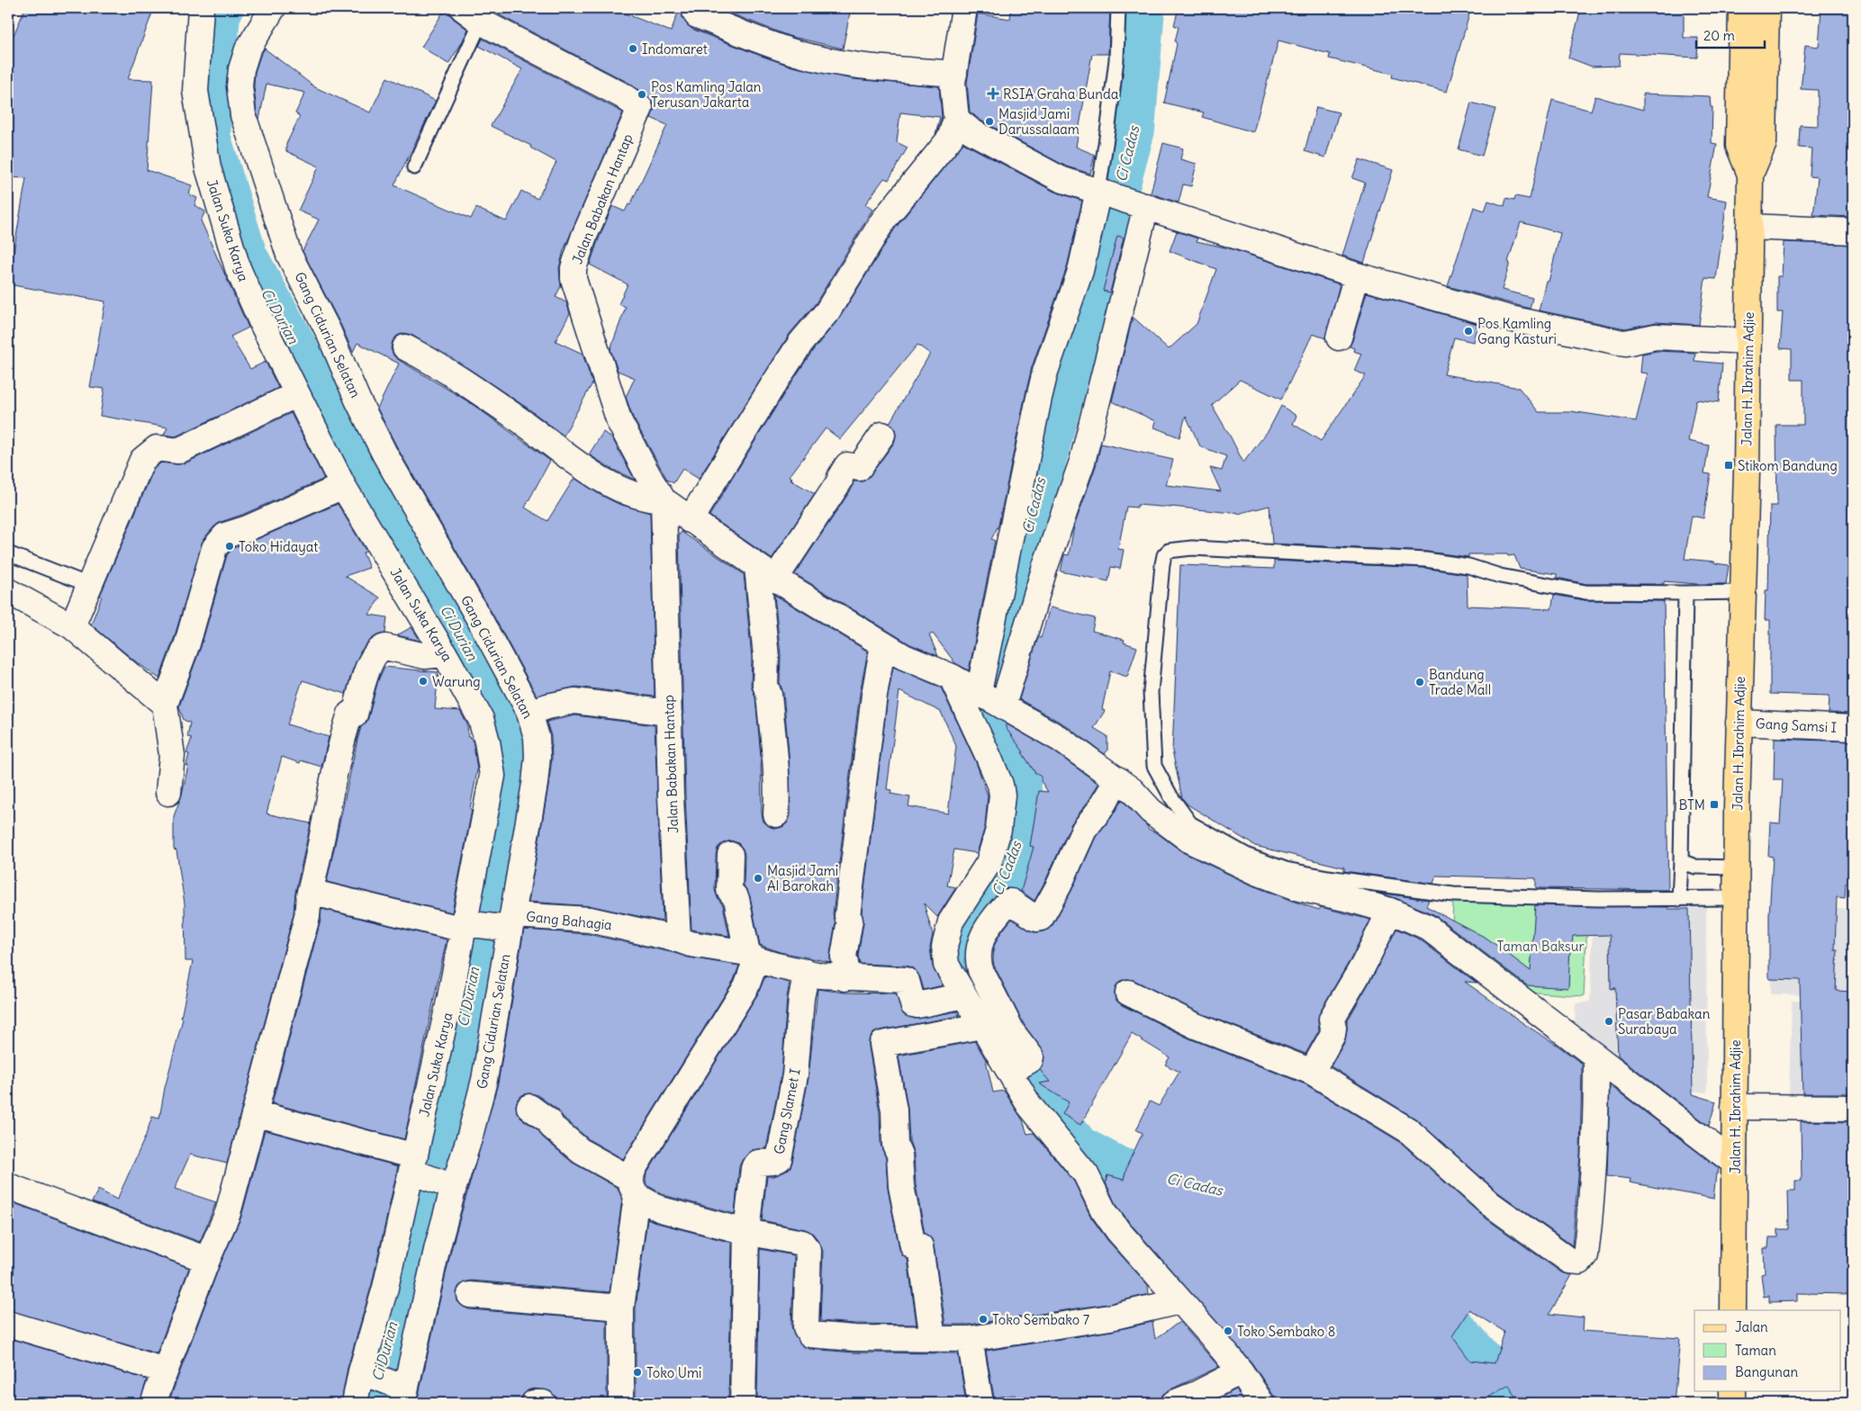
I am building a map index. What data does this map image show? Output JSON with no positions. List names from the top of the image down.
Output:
{
  "streets": {
    "main road": ["Jalan H. Ibrahim Adjie"],
    "street": [
      "Jalan Babakan Hantap",
      "Jalan Suka Karya",
      "Gang Cidurian Selatan",
      "Gang Samsi I",
      "Gang Bahagia",
      "Gang Slamet I"
    ]
  },
  "crossings": [
    ["Jalan Babakan Hantap", "Gang Bahagia"],
    ["Jalan Suka Karya", "Gang Bahagia"],
    ["Gang Cidurian Selatan", "Gang Bahagia"],
    ["Jalan H. Ibrahim Adjie", "Gang Samsi I"]
  ],
  "water": ["Ci Cadas", "Ci Durian"],
  "parks": ["Taman Baksur"],
  "places": {
    "other": [
      "Indomaret",
      "Pos Kamling Jalan Terusan Jakarta",
      "Masjid Jami Darussalaam",
      "Pos Kamling Gang Kasturi",
      "Toko Hidayat",
      "Warung",
      "Bandung Trade Mall",
      "Masjid Jami Al Barokah",
      "Pasar Babakan Surabaya",
      "Toko Sembako 7",
      "Toko Sembako 8",
      "Toko Umi"
    ],
    "health": ["RSIA Graha Bunda"],
    "transit": ["Stikom Bandung", "BTM"]
  },
  "legend": ["Jalan", "Taman", "Bangunan"],
  "scale_bar": "20 m"
}
